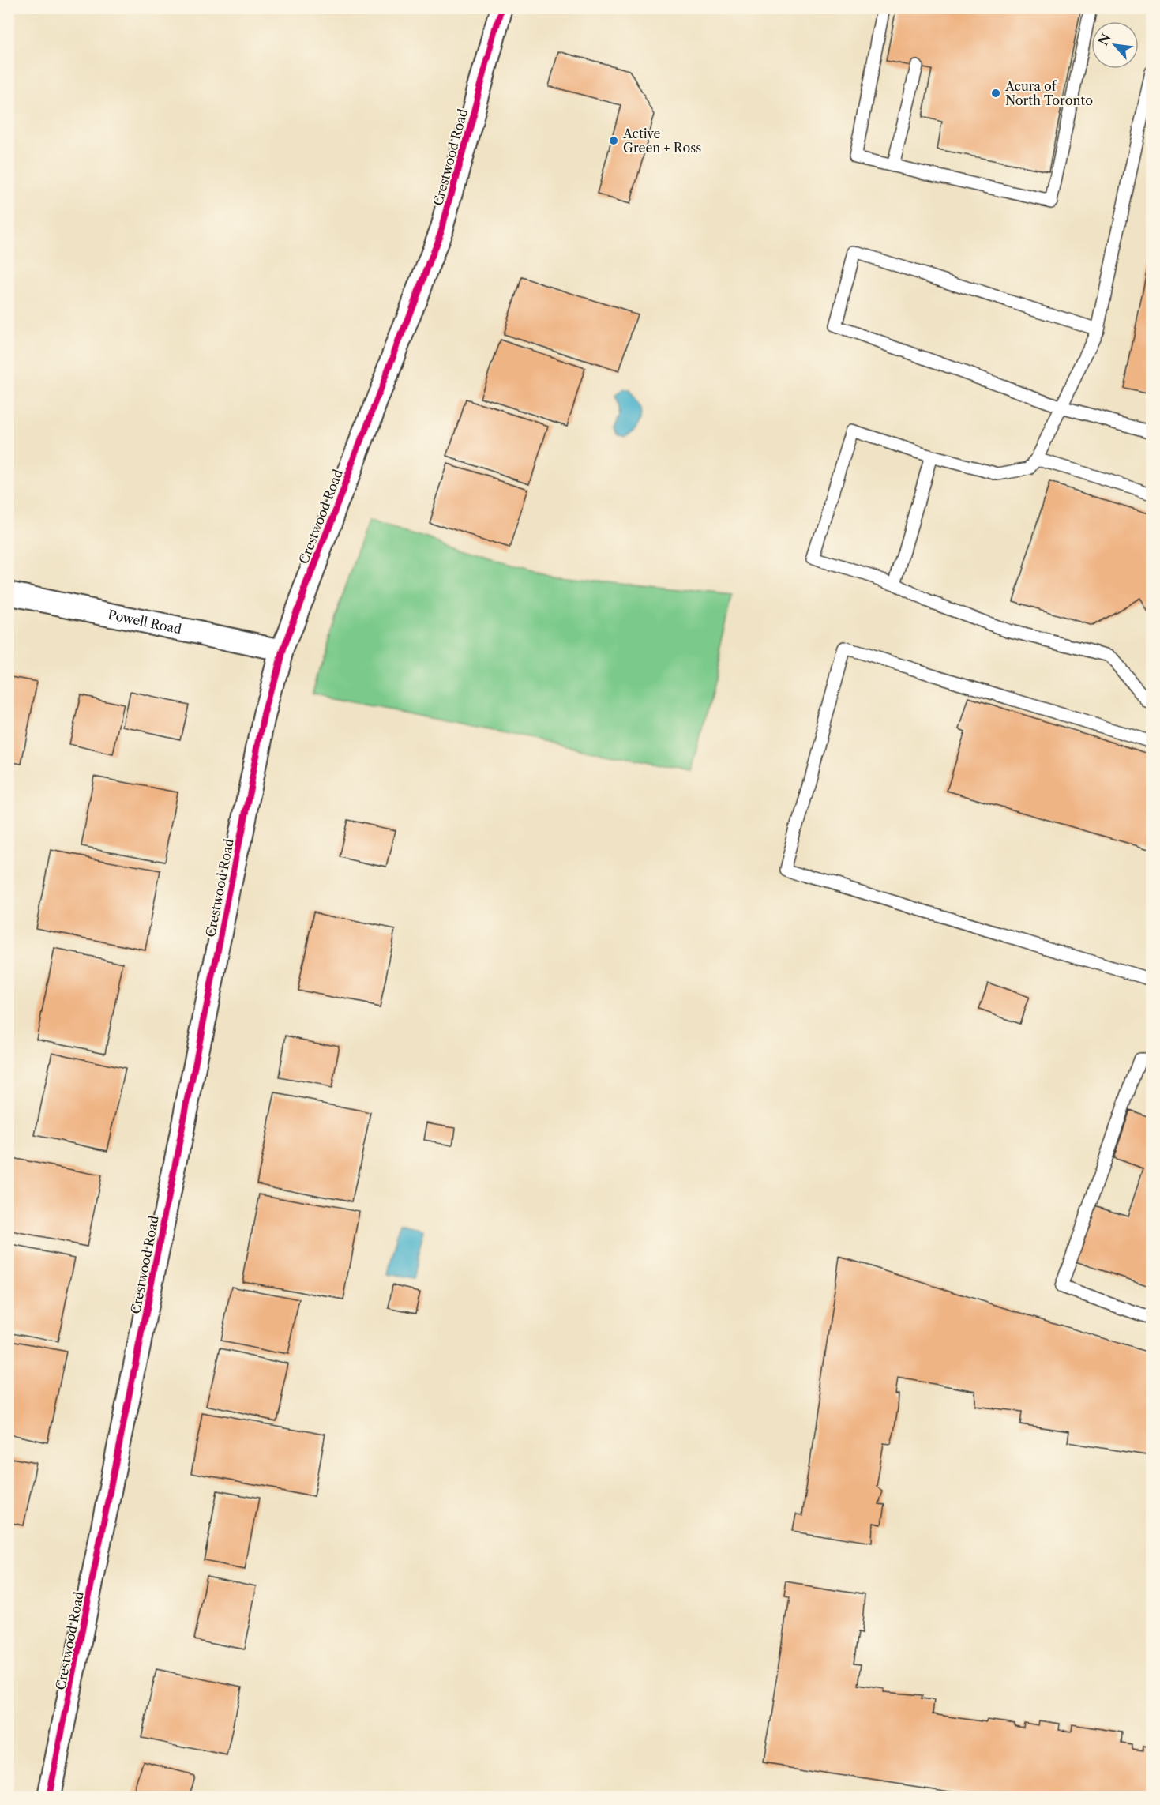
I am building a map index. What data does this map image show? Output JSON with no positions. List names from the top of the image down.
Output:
{
  "streets": {
    "street": ["Crestwood Road", "Powell Road"]
  },
  "crossings": [
    ["Crestwood Road", "Powell Road"]
  ],
  "places": ["Acura of North Toronto", "Active Green + Ross"],
  "north": "top left"
}
